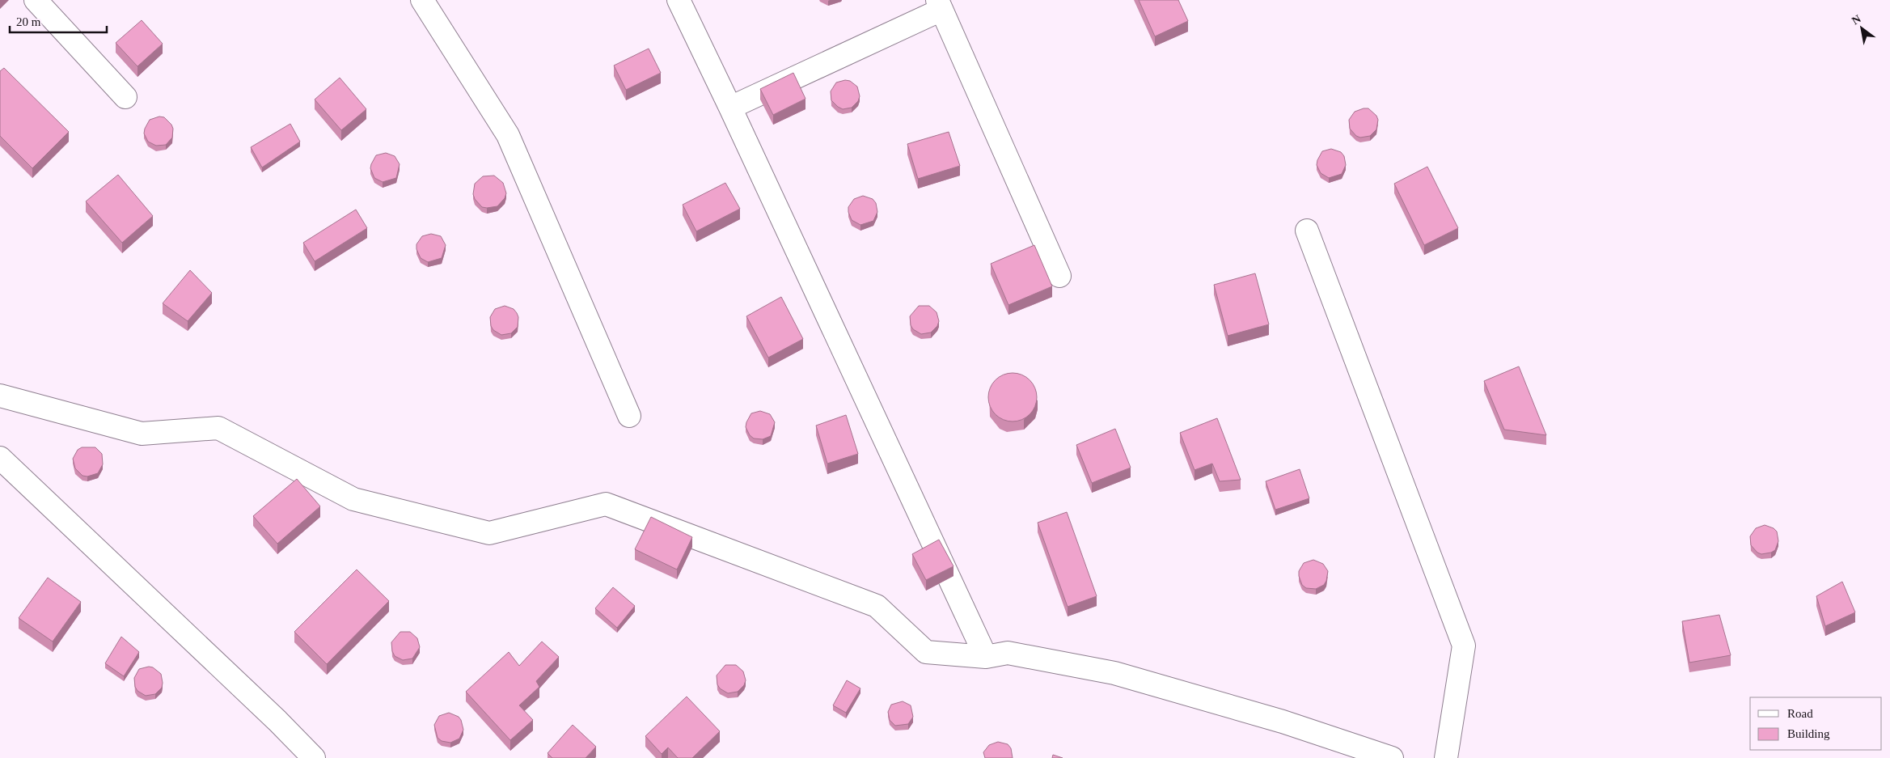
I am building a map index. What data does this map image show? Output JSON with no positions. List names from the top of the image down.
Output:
{
  "legend": ["Road", "Building"],
  "scale_bar": "20 m",
  "north": "top left"
}
